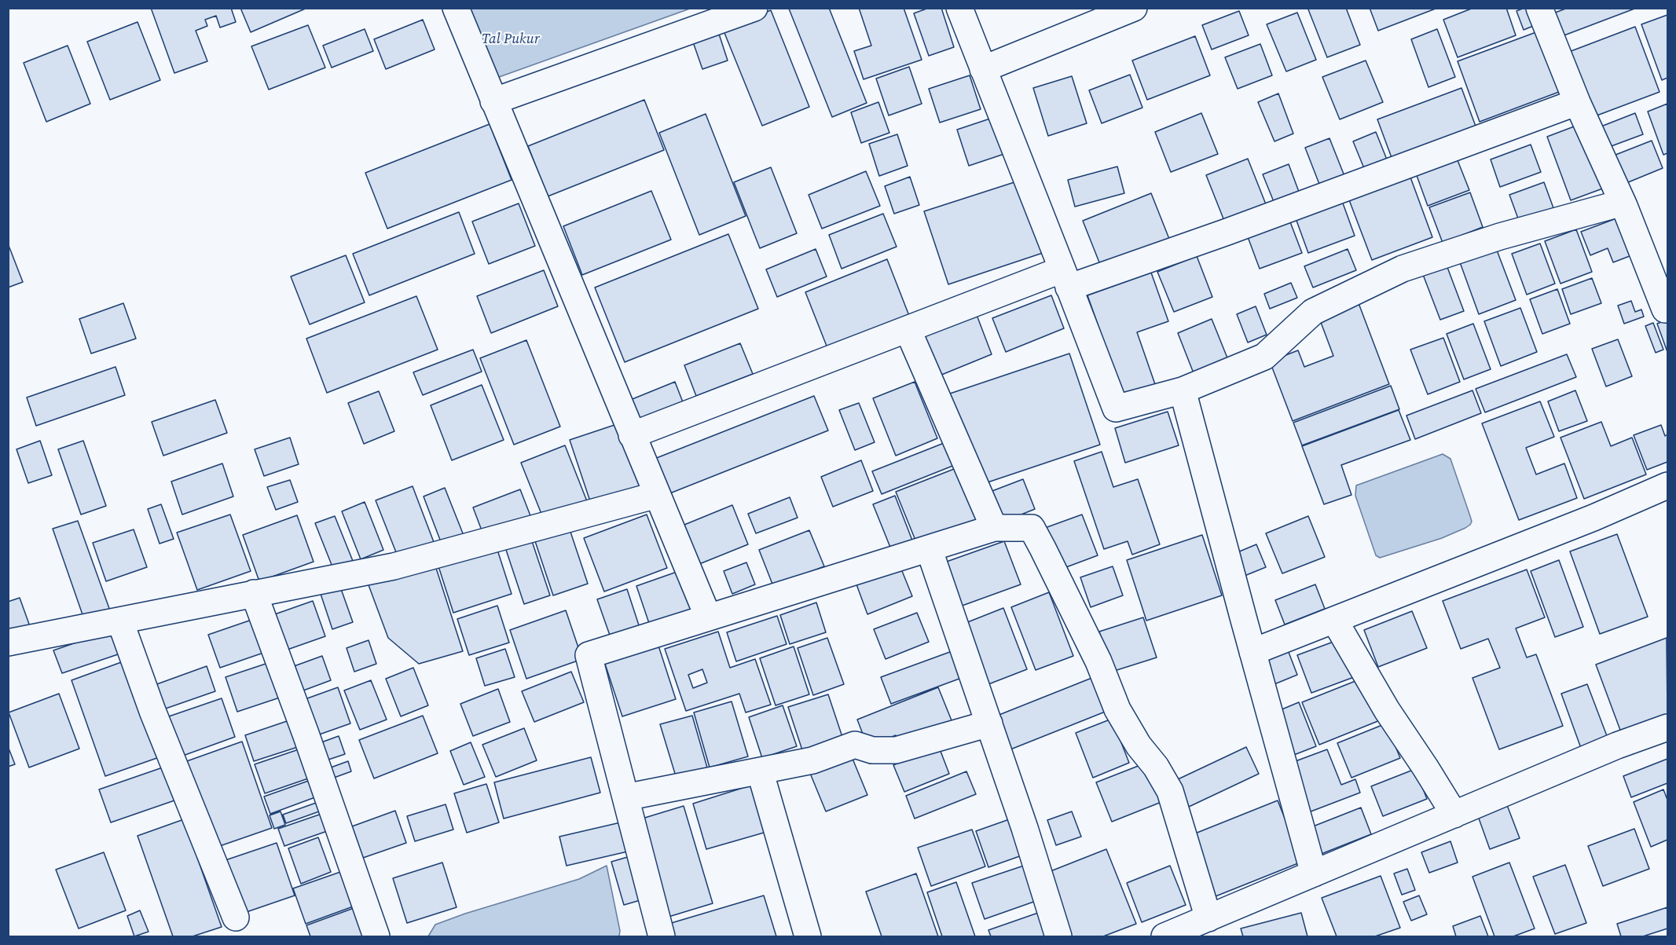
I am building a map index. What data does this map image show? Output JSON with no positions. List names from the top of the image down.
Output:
{
  "water": ["Tal Pukur"]
}
